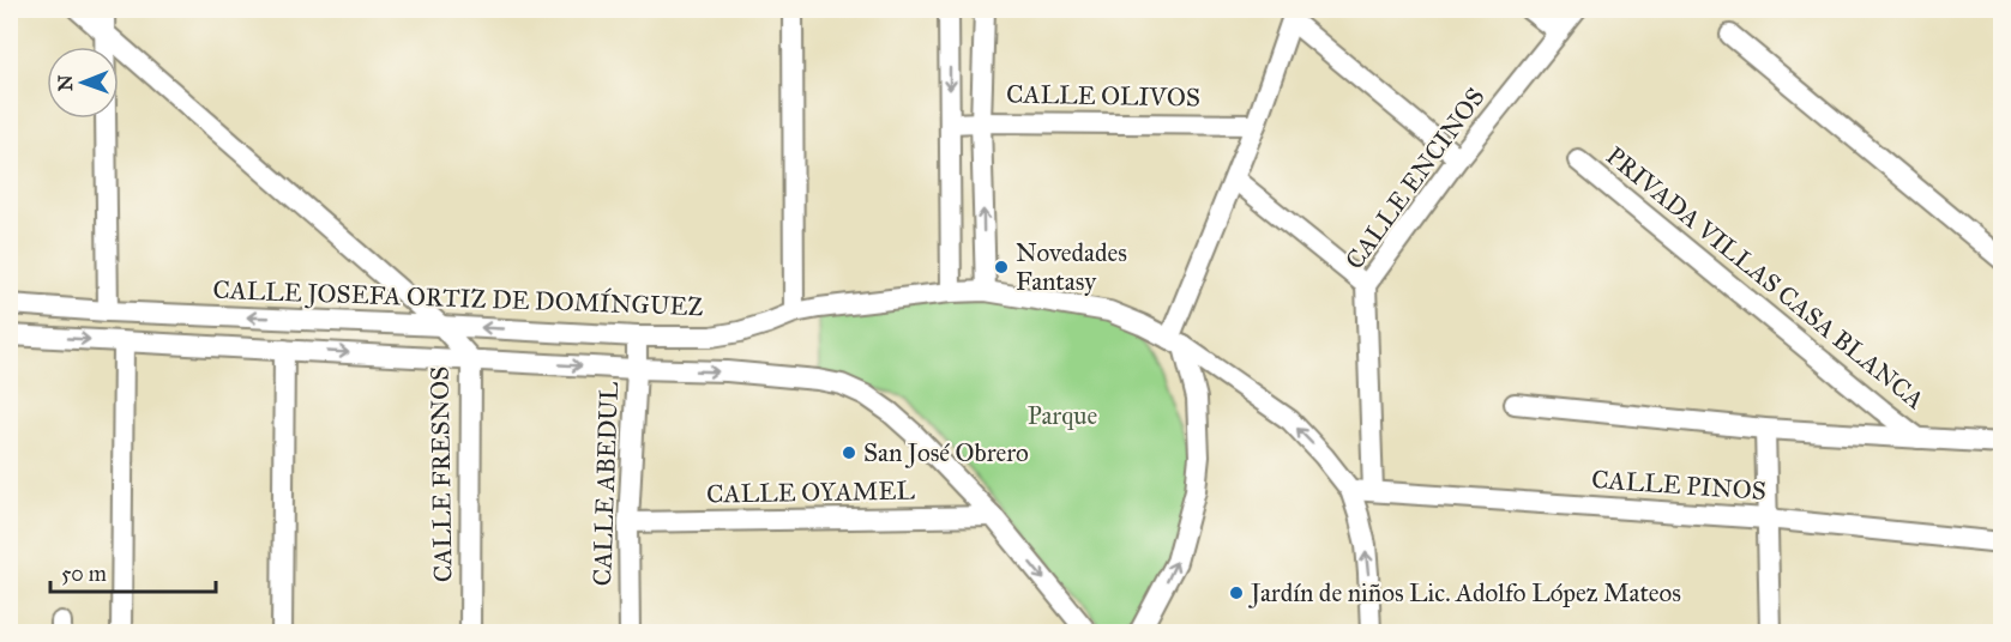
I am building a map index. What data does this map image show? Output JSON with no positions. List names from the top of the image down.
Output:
{
  "streets": {
    "street": [
      "CALLE OLIVOS",
      "CALLE ENCINOS",
      "PRIVADA VILLAS CASA BLANCA",
      "CALLE JOSEFA ORTIZ DE DOMÍNGUEZ",
      "CALLE FRESNOS",
      "CALLE ABEDUL",
      "CALLE PINOS",
      "CALLE OYAMEL"
    ]
  },
  "crossings": [
    ["CALLE ENCINOS", "CALLE PINOS"],
    ["CALLE JOSEFA ORTIZ DE DOMÍNGUEZ", "CALLE FRESNOS"],
    ["CALLE JOSEFA ORTIZ DE DOMÍNGUEZ", "CALLE ABEDUL"],
    ["CALLE JOSEFA ORTIZ DE DOMÍNGUEZ", "CALLE PINOS"],
    ["CALLE ABEDUL", "CALLE OYAMEL"]
  ],
  "parks": ["Parque"],
  "places": ["Novedades Fantasy", "San José Obrero", "Jardín de niños Lic. Adolfo López Mateos"],
  "scale_bar": "50 m",
  "north": "left"
}
